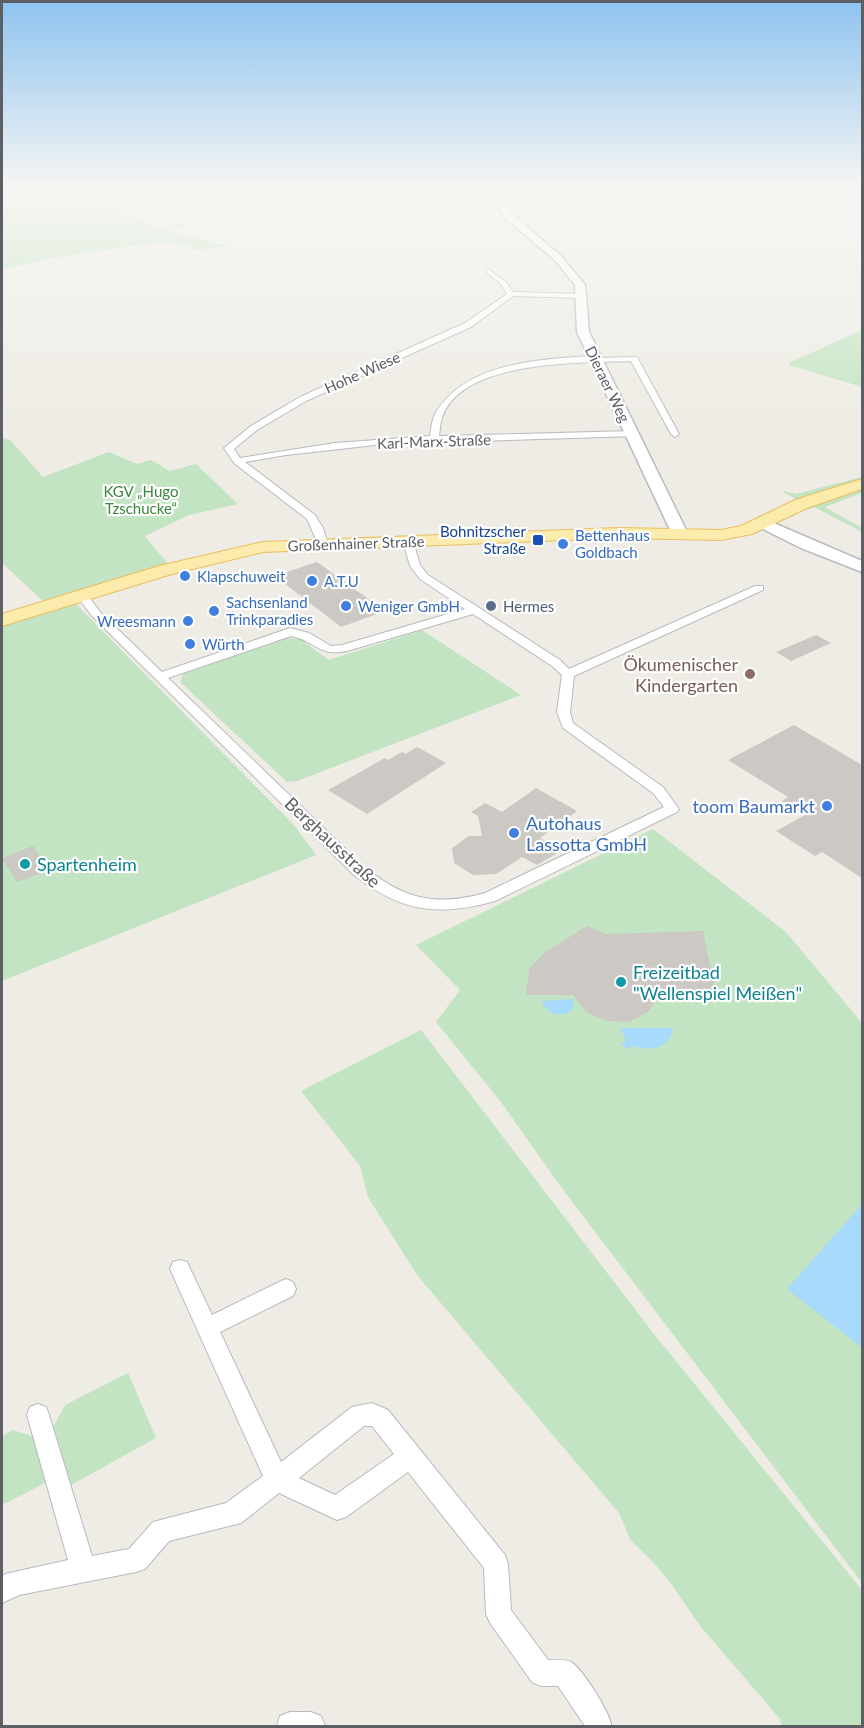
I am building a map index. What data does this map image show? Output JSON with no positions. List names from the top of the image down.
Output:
{
  "streets": {
    "main road": ["Dieraer Weg", "Großenhainer Straße"],
    "street": ["Hohe Wiese", "Karl-Marx-Straße", "Berghausstraße"]
  },
  "crossings": [
    ["Hohe Wiese", "Karl-Marx-Straße"],
    ["Dieraer Weg", "Karl-Marx-Straße"],
    ["Dieraer Weg", "Großenhainer Straße"],
    ["Großenhainer Straße", "Berghausstraße"]
  ],
  "parks": ["KGV „Hugo Tzschucke“"],
  "places": {
    "transit": ["Bohnitzscher Straße"],
    "other": [
      "Bettenhaus Goldbach",
      "Klapschuweit",
      "A.T.U",
      "Weniger GmbH",
      "Hermes",
      "Sachsenland Trinkparadies",
      "Wreesmann",
      "Würth",
      "Ökumenischer Kindergarten",
      "toom Baumarkt",
      "Autohaus Lassotta GmbH",
      "Spartenheim",
      "Freizeitbad \"Wellenspiel Meißen\""
    ]
  }
}
